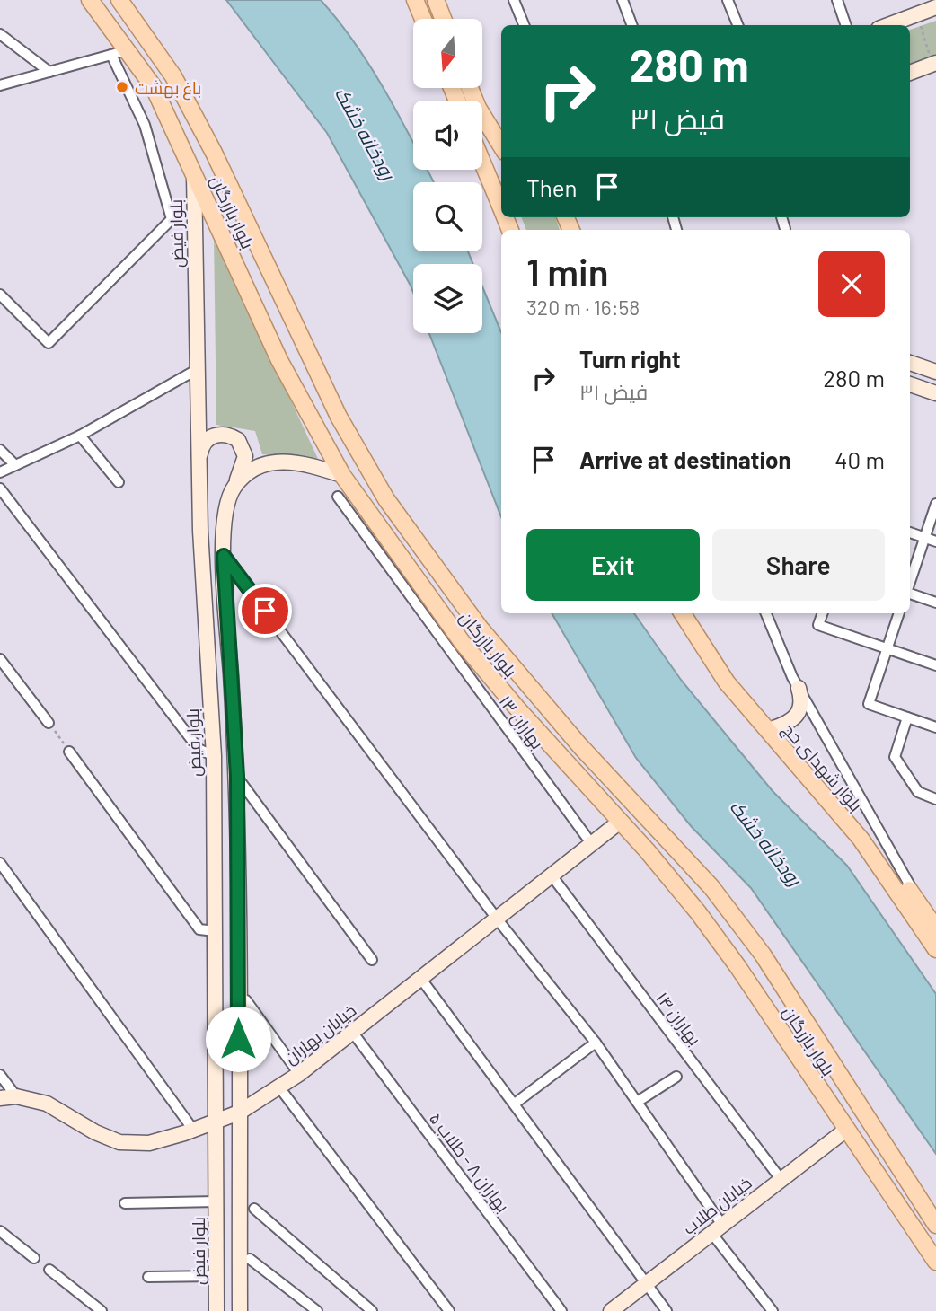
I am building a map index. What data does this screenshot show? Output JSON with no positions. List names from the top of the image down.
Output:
{
  "streets": {
    "main road": ["بلوار بازرگان", "بلوار شهدای حج"],
    "street": [
      "بلوار فیض",
      "بهاران ۱۳",
      "بهاران ۱۴",
      "خیابان بهاران",
      "بهاران ۸ - طلاب ۵",
      "خیابان طلاب"
    ]
  },
  "crossings": [
    ["بلوار بازرگان", "بلوار فیض"],
    ["بلوار بازرگان", "خیابان بهاران"],
    ["بلوار بازرگان", "خیابان طلاب"],
    ["بلوار فیض", "خیابان بهاران"],
    ["بهاران ۱۳", "خیابان بهاران"],
    ["بهاران ۱۴", "خیابان بهاران"],
    ["بهاران ۱۴", "خیابان طلاب"],
    ["خیابان بهاران", "بهاران ۸ - طلاب ۵"]
  ],
  "water": ["رودخانه خشک"],
  "places": ["باغ بهشت"],
  "north": "bottom",
  "page": {
    "turn": ["280 m", "فیض ۳۱"],
    "then": "Then",
    "heading": ["1 min", "320 m · 16:58"],
    "list": [
      {
        "name": "Turn right",
        "note": "فیض ۳۱",
        "value": "280 m"
      },
      {
        "name": "Arrive at destination",
        "value": "40 m"
      }
    ],
    "buttons": ["Exit", "Share"]
  }
}
